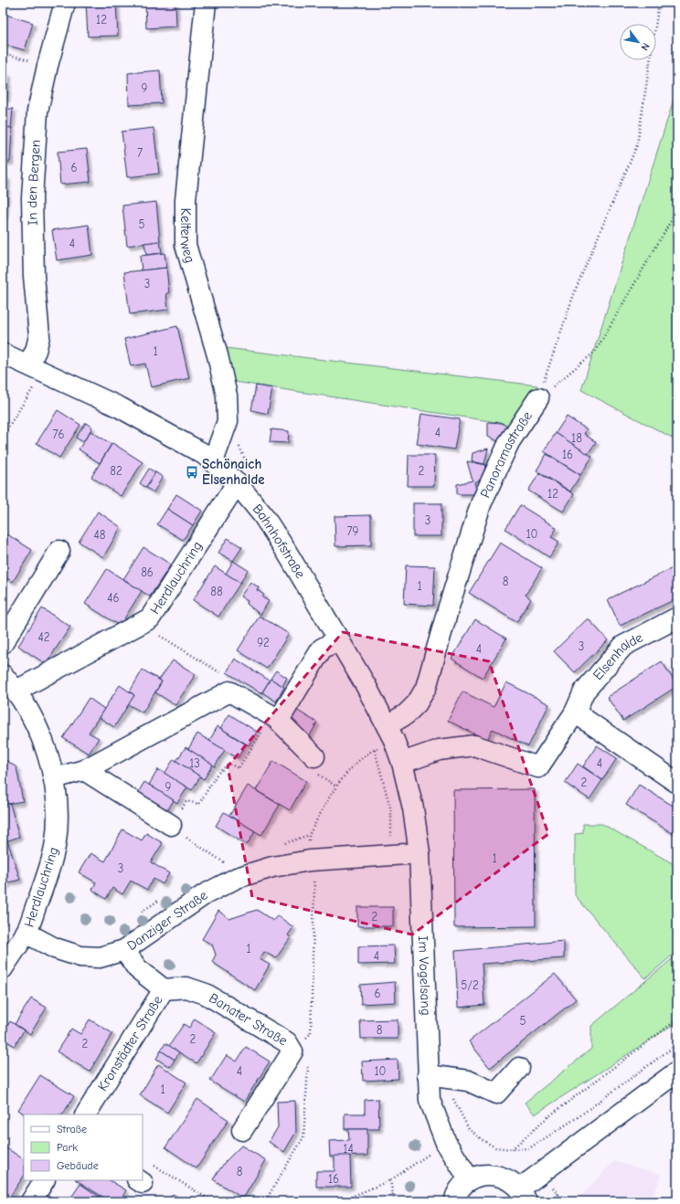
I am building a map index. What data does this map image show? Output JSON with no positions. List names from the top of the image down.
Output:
{
  "streets": {
    "street": [
      "In den Bergen",
      "Kelterweg",
      "Panoramastraße",
      "Bahnhofstraße",
      "Herdlauchring",
      "Elsenhalde",
      "Danziger Straße",
      "Im Vogelsang",
      "Banater Straße",
      "Kronstädter Straße"
    ]
  },
  "crossings": [
    ["In den Bergen", "Bahnhofstraße"],
    ["Kelterweg", "Bahnhofstraße"],
    ["Panoramastraße", "Bahnhofstraße"],
    ["Bahnhofstraße", "Herdlauchring"],
    ["Bahnhofstraße", "Elsenhalde"],
    ["Bahnhofstraße", "Im Vogelsang"],
    ["Herdlauchring", "Danziger Straße"],
    ["Elsenhalde", "Im Vogelsang"],
    ["Danziger Straße", "Im Vogelsang"],
    ["Banater Straße", "Kronstädter Straße"]
  ],
  "places": {
    "bus stop": ["Schönaich Elsenhalde"]
  },
  "house_numbers": [
    "12",
    "9",
    "7",
    "6",
    "5",
    "4",
    "3",
    "1",
    "4",
    "76",
    "18",
    "16",
    "82",
    "2",
    "12",
    "3",
    "79",
    "10",
    "48",
    "86",
    "8",
    "1",
    "88",
    "46",
    "42",
    "92",
    "3",
    "4",
    "13",
    "4",
    "2",
    "9",
    "1",
    "3",
    "2",
    "1",
    "4",
    "5/2",
    "6",
    "5",
    "8",
    "2",
    "2",
    "4",
    "10",
    "1",
    "14",
    "8",
    "16"
  ],
  "legend": ["Straße", "Park", "Gebäude"],
  "north": "bottom right"
}
